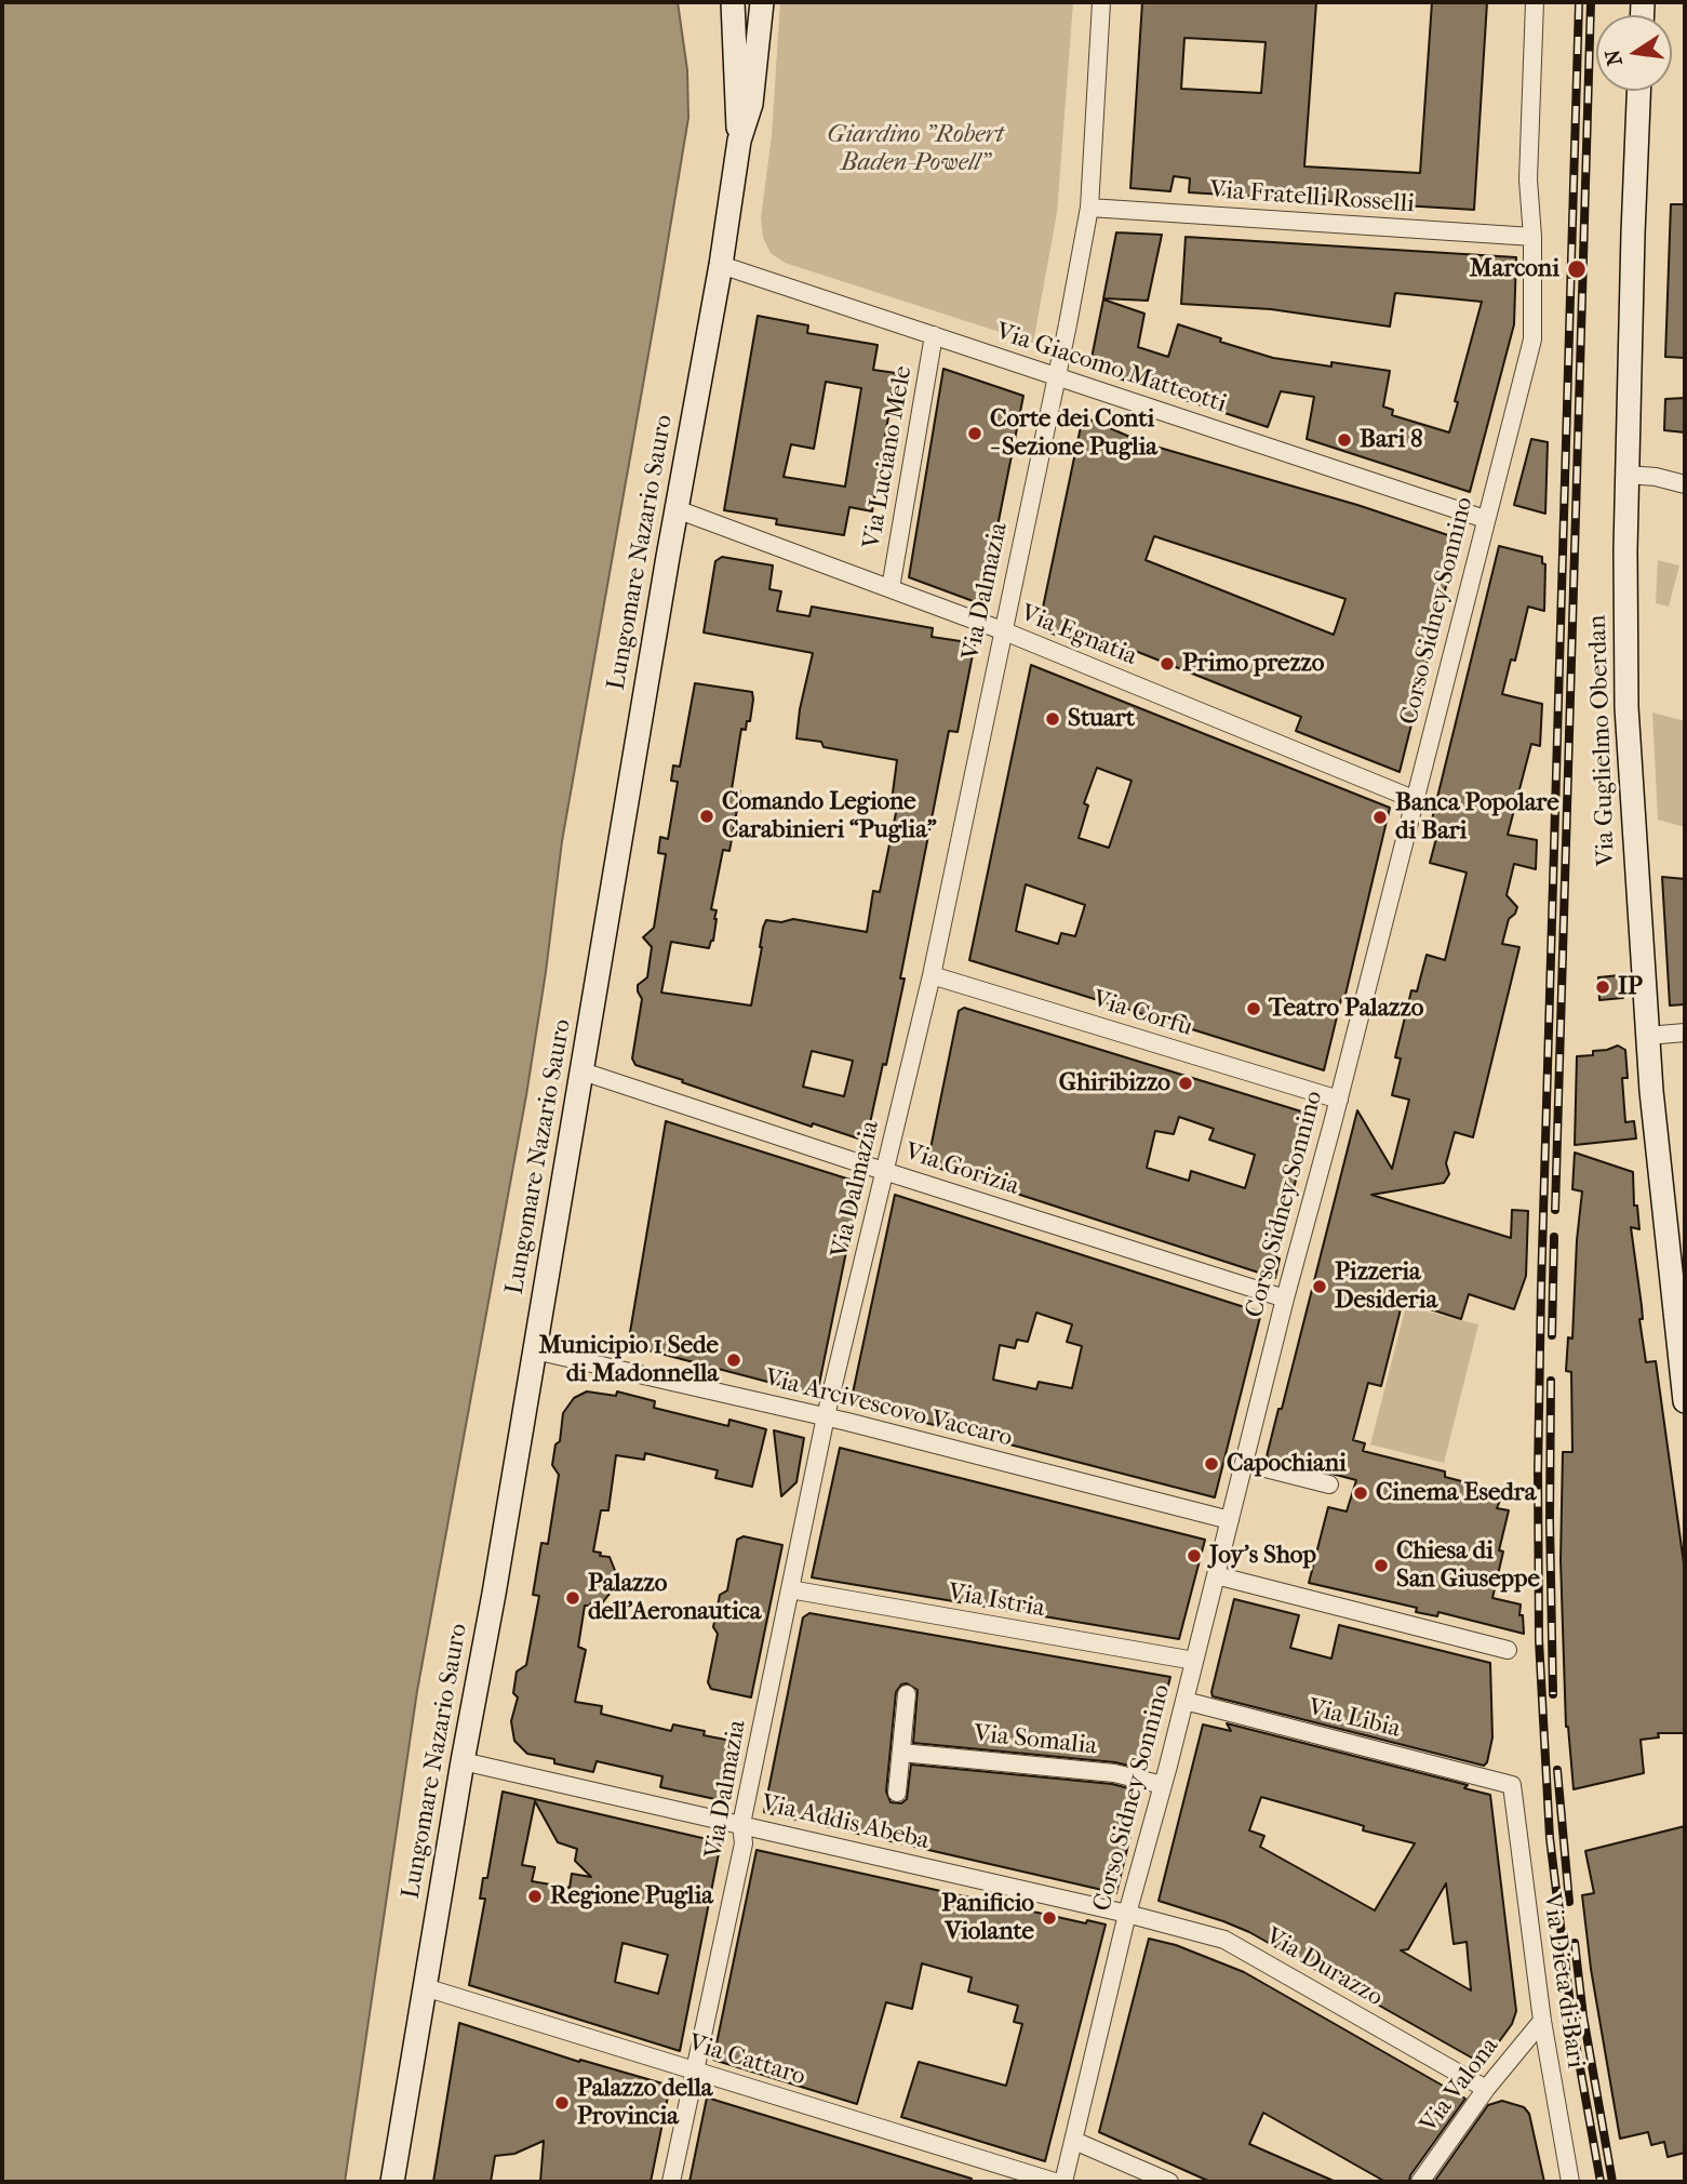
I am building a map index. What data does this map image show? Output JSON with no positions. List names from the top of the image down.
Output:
{
  "streets": {
    "main road": ["Lungomare Nazario Sauro", "Via Guglielmo Oberdan"],
    "street": [
      "Via Fratelli Rosselli",
      "Via Giacomo Matteotti",
      "Via Luciano Mele",
      "Via Dalmazia",
      "Corso Sidney Sonnino",
      "Via Egnatia",
      "Via Corfù",
      "Via Gorizia",
      "Via Arcivescovo Vaccaro",
      "Via Istria",
      "Via Libia",
      "Via Somalia",
      "Via Addis Abeba",
      "Via Durazzo",
      "Via Dieta di Bari",
      "Via Cattaro",
      "Via Valona"
    ]
  },
  "crossings": [
    ["Via Fratelli Rosselli", "Via Dalmazia"],
    ["Via Fratelli Rosselli", "Corso Sidney Sonnino"],
    ["Via Giacomo Matteotti", "Via Luciano Mele"],
    ["Via Giacomo Matteotti", "Lungomare Nazario Sauro"],
    ["Via Giacomo Matteotti", "Via Dalmazia"],
    ["Via Giacomo Matteotti", "Corso Sidney Sonnino"],
    ["Via Luciano Mele", "Via Egnatia"],
    ["Lungomare Nazario Sauro", "Via Egnatia"],
    ["Lungomare Nazario Sauro", "Via Gorizia"],
    ["Lungomare Nazario Sauro", "Via Arcivescovo Vaccaro"],
    ["Lungomare Nazario Sauro", "Via Addis Abeba"],
    ["Lungomare Nazario Sauro", "Via Cattaro"],
    ["Via Dalmazia", "Via Egnatia"],
    ["Via Dalmazia", "Via Corfù"],
    ["Via Dalmazia", "Via Gorizia"],
    ["Via Dalmazia", "Via Arcivescovo Vaccaro"],
    ["Via Dalmazia", "Via Istria"],
    ["Via Dalmazia", "Via Addis Abeba"],
    ["Via Dalmazia", "Via Cattaro"],
    ["Corso Sidney Sonnino", "Via Egnatia"],
    ["Corso Sidney Sonnino", "Via Corfù"],
    ["Corso Sidney Sonnino", "Via Gorizia"],
    ["Corso Sidney Sonnino", "Via Arcivescovo Vaccaro"],
    ["Corso Sidney Sonnino", "Via Istria"],
    ["Corso Sidney Sonnino", "Via Libia"],
    ["Corso Sidney Sonnino", "Via Somalia"],
    ["Corso Sidney Sonnino", "Via Addis Abeba"],
    ["Corso Sidney Sonnino", "Via Durazzo"],
    ["Via Libia", "Via Dieta di Bari"],
    ["Via Addis Abeba", "Via Durazzo"],
    ["Via Durazzo", "Via Valona"],
    ["Via Dieta di Bari", "Via Valona"]
  ],
  "parks": ["Giardino \"Robert Baden-Powell\""],
  "places": [
    "Marconi",
    "Corte dei Conti - Sezione Puglia",
    "Bari 8",
    "Primo prezzo",
    "Stuart",
    "Comando Legione Carabinieri “Puglia”",
    "Banca Popolare di Bari",
    "IP",
    "Teatro Palazzo",
    "Ghiribizzo",
    "Pizzeria Desideria",
    "Municipio 1 Sede di Madonnella",
    "Capochiani",
    "Cinema Esedra",
    "Joy's Shop",
    "Chiesa di San Giuseppe",
    "Palazzo dell'Aeronautica",
    "Regione Puglia",
    "Panificio Violante",
    "Palazzo della Provincia"
  ],
  "north": "left"
}
